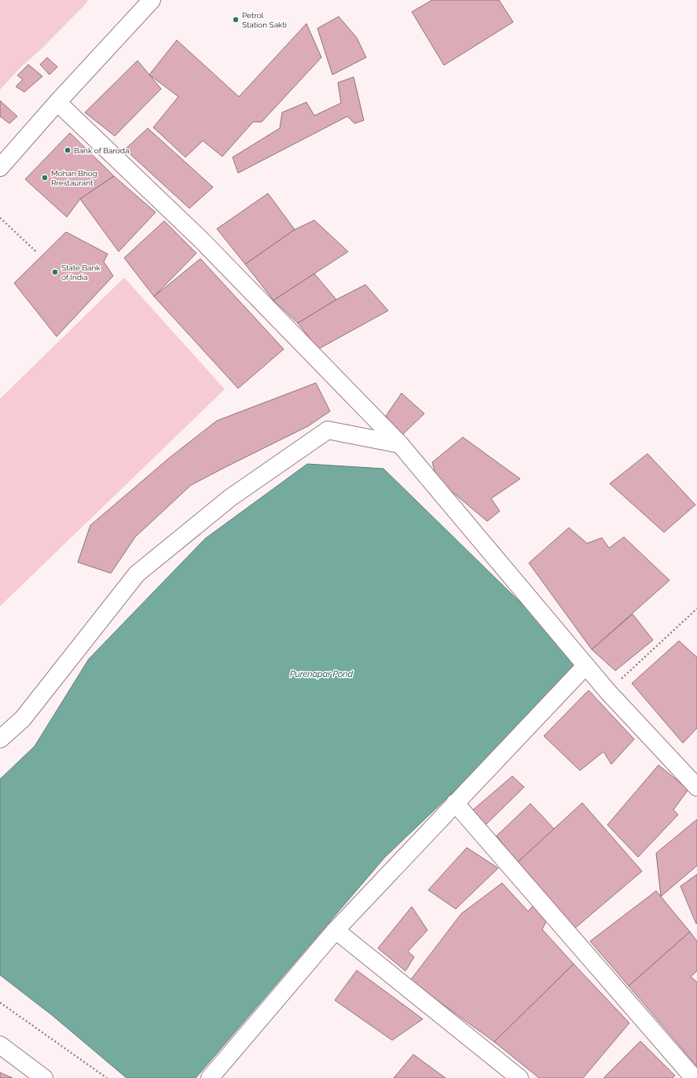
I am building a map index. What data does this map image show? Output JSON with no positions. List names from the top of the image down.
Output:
{
  "water": ["Purenapar Pond"],
  "places": [
    "Petrol Station Sakti",
    "Bank of Baroda",
    "Mohan Bhog Rrestaurant",
    "State Bank of India"
  ]
}
